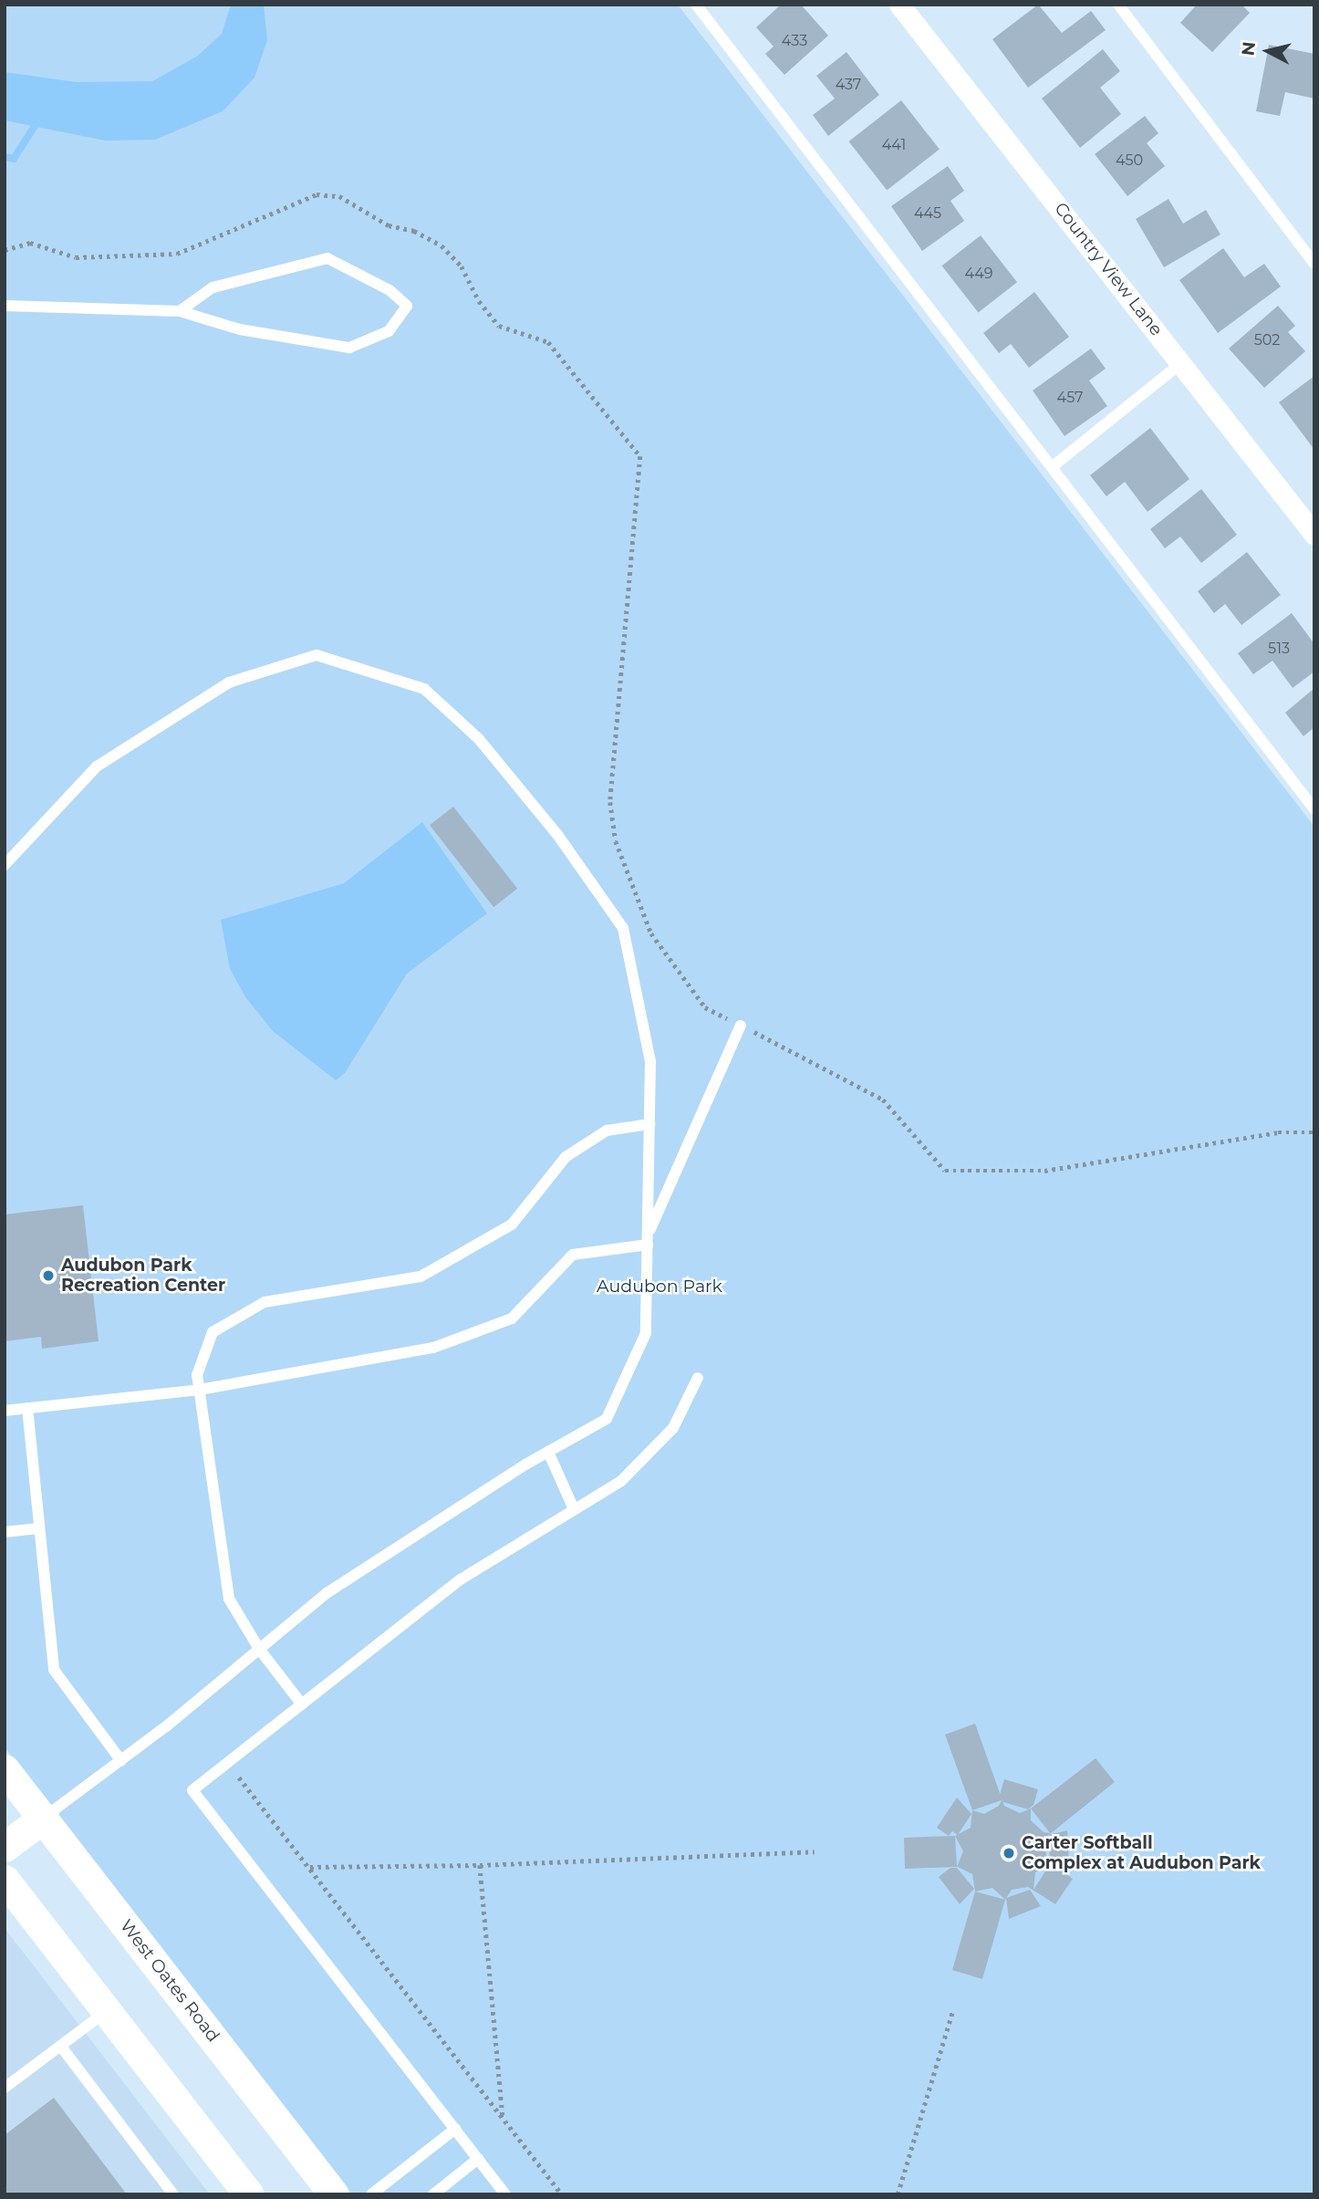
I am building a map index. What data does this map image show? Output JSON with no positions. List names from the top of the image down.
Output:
{
  "streets": {
    "main road": ["West Oates Road"],
    "street": ["Country View Lane"]
  },
  "parks": ["Audubon Park"],
  "places": ["Audubon Park Recreation Center", "Carter Softball Complex at Audubon Park"],
  "house_numbers": [
    "433",
    "437",
    "441",
    "450",
    "445",
    "449",
    "502",
    "457",
    "513"
  ],
  "north": "left"
}
